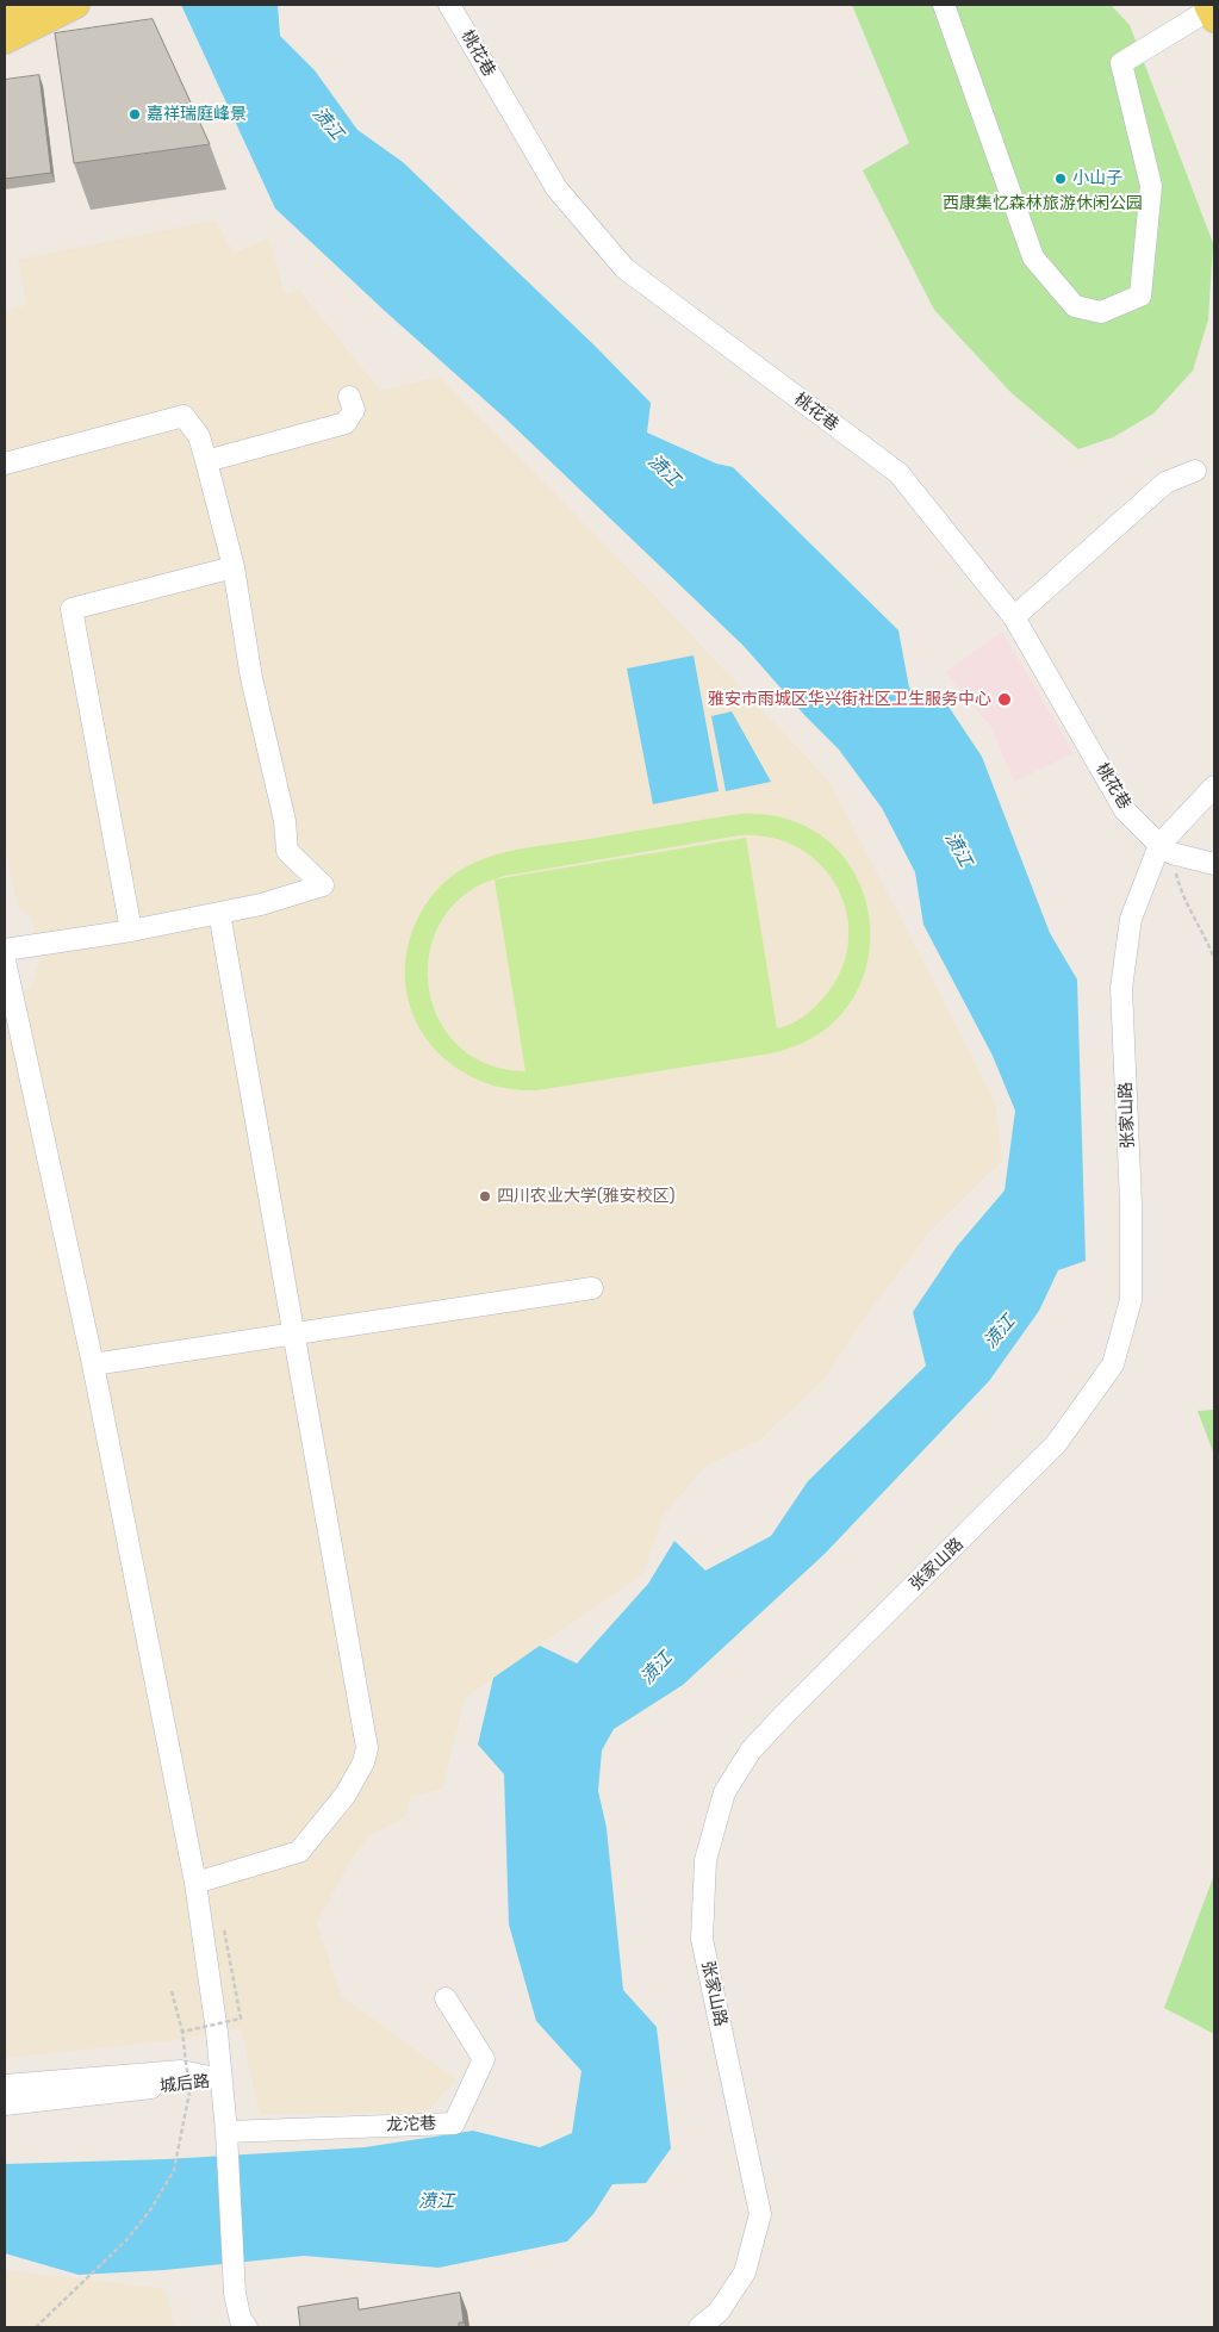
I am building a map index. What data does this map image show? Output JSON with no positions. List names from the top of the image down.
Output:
{
  "streets": {
    "street": [
      "桃花巷",
      "张家山路",
      "城后路",
      "龙沱巷"
    ]
  },
  "crossings": [
    ["桃花巷", "张家山路"]
  ],
  "water": ["𣸣江"],
  "parks": ["西康集忆森林旅游休闲公园"],
  "places": [
    "嘉祥瑞庭峰景",
    "小山子",
    "雅安市雨城区华兴街社区卫生服务中心",
    "四川农业大学(雅安校区)"
  ]
}
